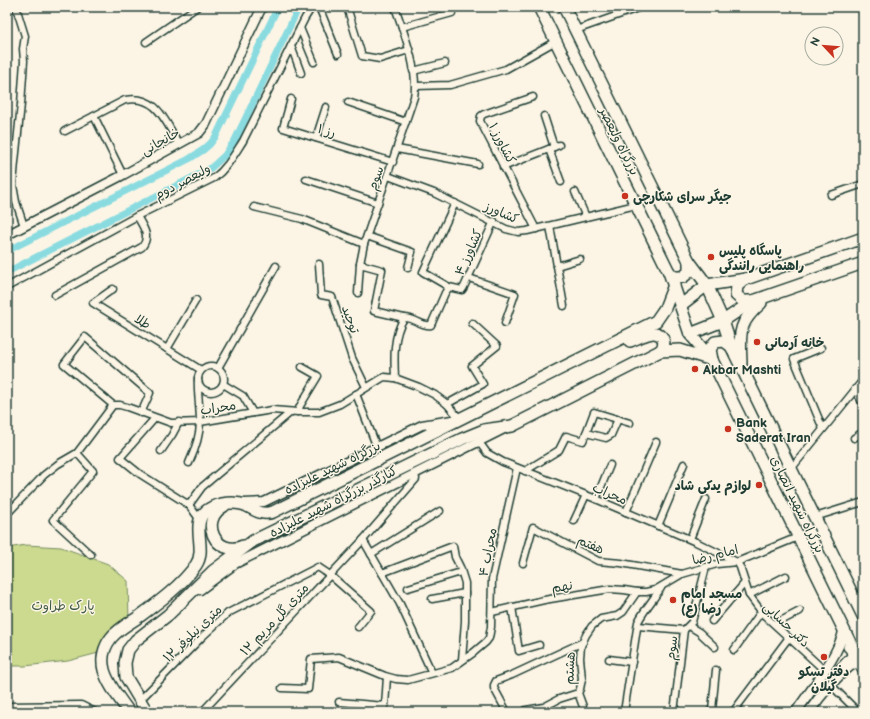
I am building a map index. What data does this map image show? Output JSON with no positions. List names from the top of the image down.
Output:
{
  "streets": {
    "highway": ["بزرگراه ولیعصر", "بزرگراه شهید علیزاده", "بزرگراه شهید انصاری"],
    "main road": ["خانجانی", "کنارگذر بزرگراه شهید علیزاده"],
    "street": [
      "رز ۱",
      "کشاورز ۱",
      "سوم",
      "ولیعصر دوم",
      "کشاورز",
      "کشاورز ۴",
      "توحید",
      "طلا",
      "محراب",
      "هفتم",
      "محراب ۴",
      "امام رضا",
      "نهم",
      "۱۲ متری گل مریم",
      "دکتر حسابی",
      "۱۲ متری نیلوفر",
      "هشتم"
    ]
  },
  "crossings": [
    ["رز ۱", "سوم"],
    ["بزرگراه ولیعصر", "کشاورز"],
    ["بزرگراه ولیعصر", "بزرگراه شهید علیزاده"],
    ["بزرگراه ولیعصر", "بزرگراه شهید انصاری"],
    ["کشاورز ۱", "کشاورز"],
    ["سوم", "کشاورز"],
    ["سوم", "امام رضا"],
    ["کشاورز", "کشاورز ۴"],
    ["توحید", "محراب"],
    ["محراب", "بزرگراه شهید علیزاده"],
    ["محراب", "کنارگذر بزرگراه شهید علیزاده"],
    ["محراب", "محراب ۴"],
    ["محراب", "امام رضا"],
    ["محراب", "دکتر حسابی"],
    ["کنارگذر بزرگراه شهید علیزاده", "۱۲ متری گل مریم"],
    ["بزرگراه شهید انصاری", "امام رضا"],
    ["هفتم", "امام رضا"],
    ["محراب ۴", "نهم"],
    ["امام رضا", "نهم"],
    ["امام رضا", "دکتر حسابی"],
    ["امام رضا", "هشتم"],
    ["نهم", "هشتم"],
    ["۱۲ متری گل مریم", "۱۲ متری نیلوفر"]
  ],
  "parks": ["پارک طراوت"],
  "places": [
    "جیگر سرای شکارچی",
    "پاسگاه پلیس راهنمایی رانندگی",
    "خانه آرمانی",
    "Akbar Mashti",
    "Bank Saderat Iran",
    "لوازم یدکی شاد",
    "مسجد امام رضا (ع)",
    "دفتر تسکو گیلان"
  ],
  "north": "top left"
}
